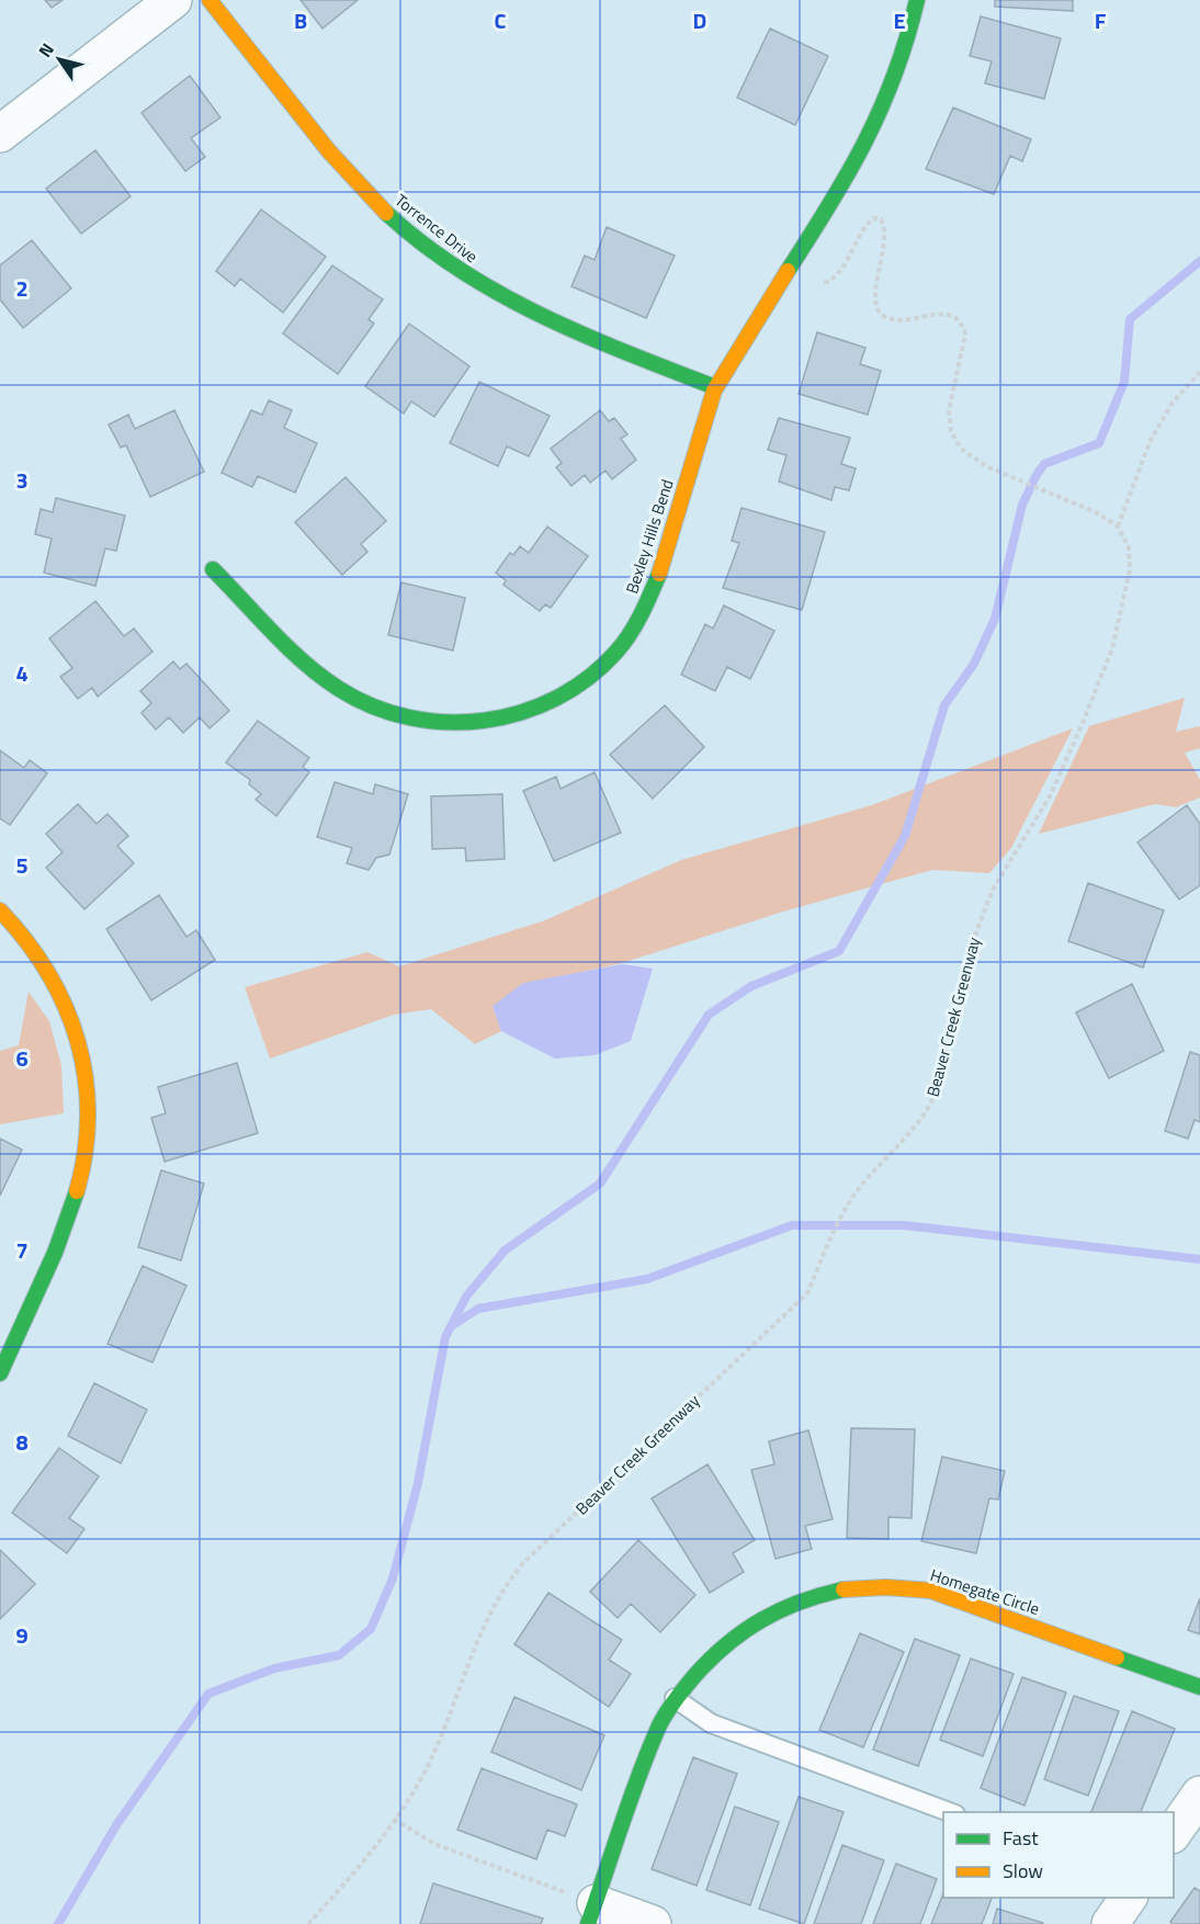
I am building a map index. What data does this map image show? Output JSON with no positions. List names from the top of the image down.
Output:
{
  "streets": {
    "street": ["Torrence Drive", "Bexley Hills Bend", "Homegate Circle"],
    "path": ["Beaver Creek Greenway"]
  },
  "crossings": [
    ["Torrence Drive", "Bexley Hills Bend"]
  ],
  "legend": ["Fast", "Slow"],
  "north": "top left",
  "grid": {
    "columns": [
      "B",
      "C",
      "D",
      "E",
      "F"
    ],
    "rows": [
      "2",
      "3",
      "4",
      "5",
      "6",
      "7",
      "8",
      "9"
    ]
  }
}
